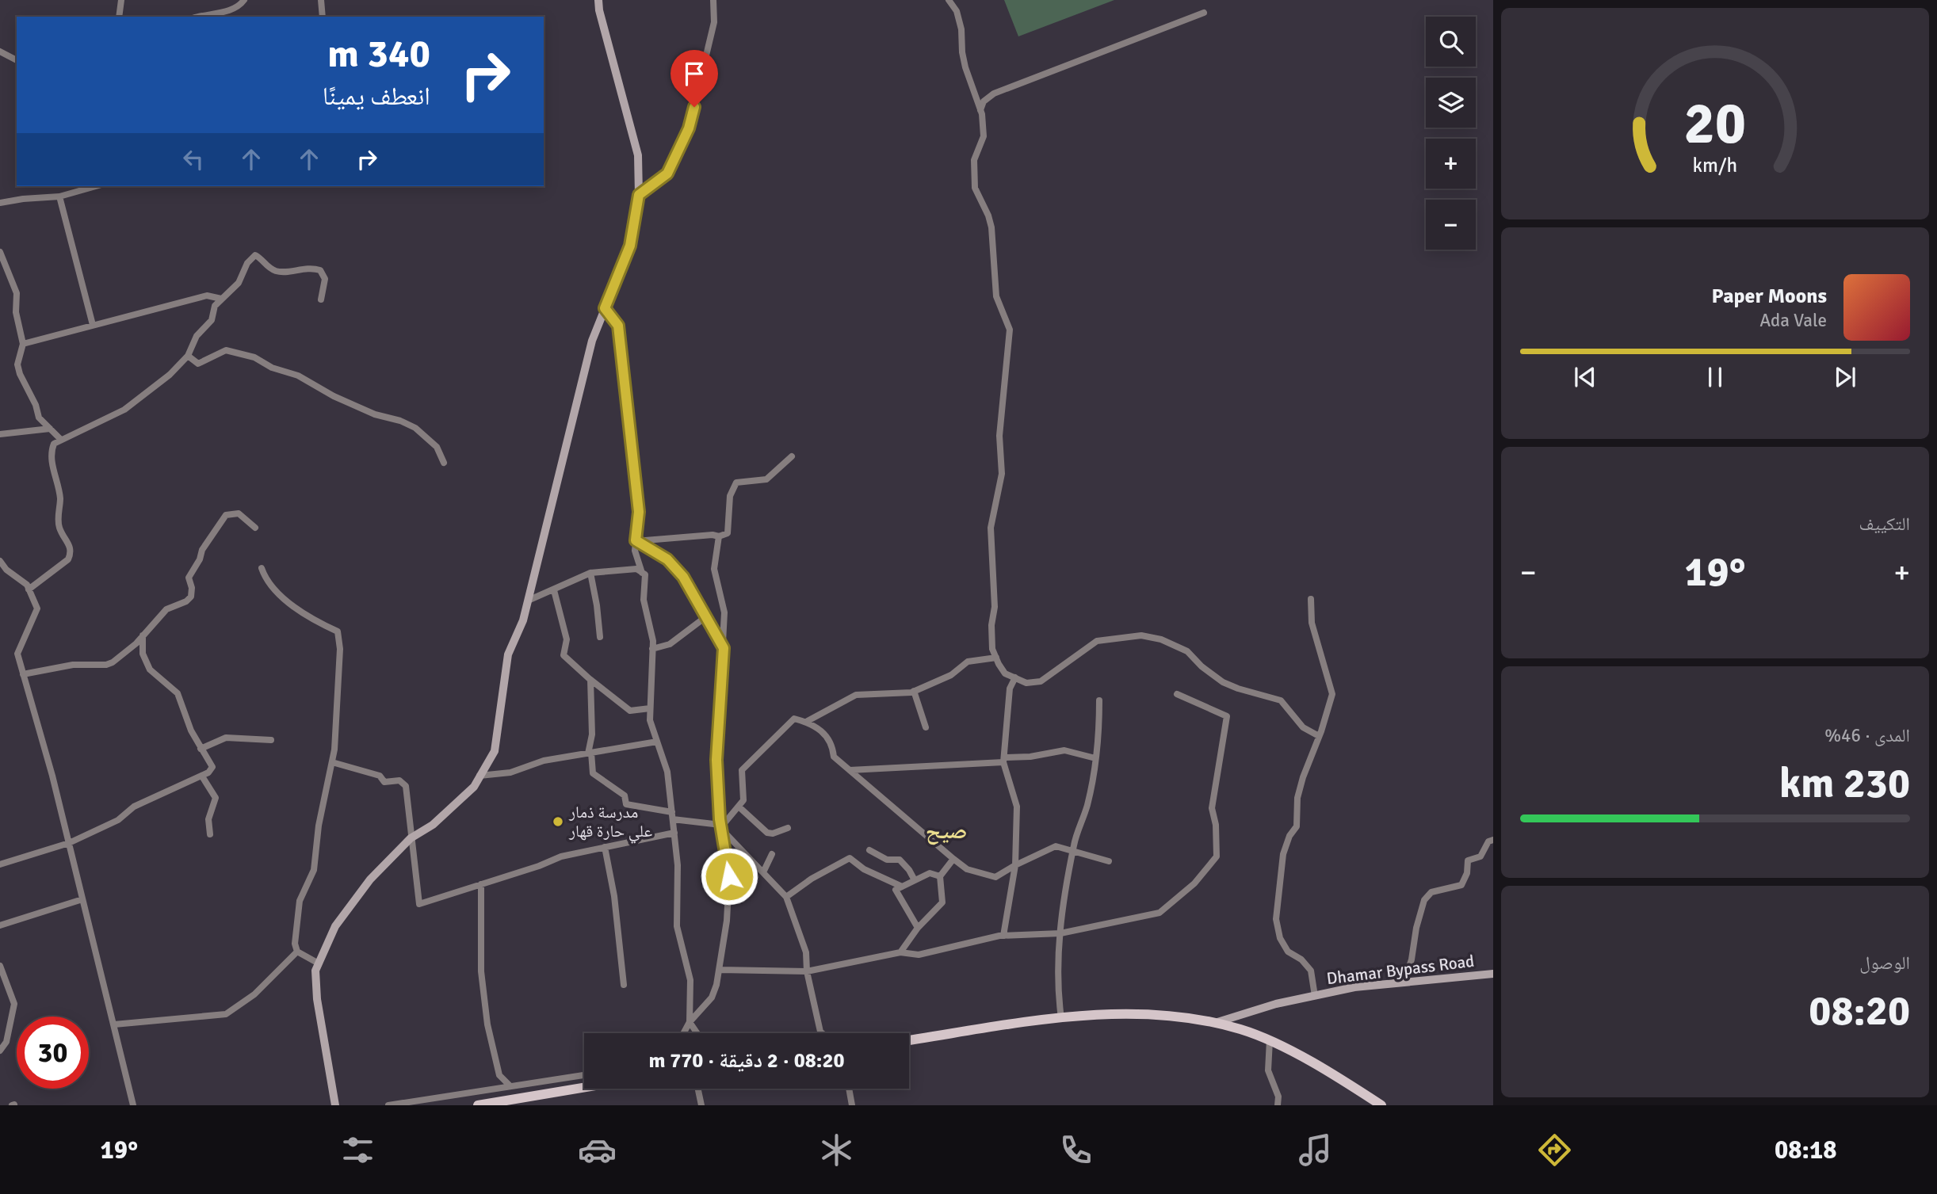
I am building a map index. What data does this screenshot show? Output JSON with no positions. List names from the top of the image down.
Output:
{
  "streets": {
    "street": ["Dhamar Bypass Road"]
  },
  "districts": ["صيح"],
  "places": ["مدرسة ذمار علي حارة قهار"],
  "page": {
    "map_buttons": ["+", "−"],
    "turn": ["340 m", "انعطف يمينًا"],
    "song": ["Paper Moons", "Ada Vale"],
    "tile": [
      "التكييف",
      ["المدى · 46%", "230 km"],
      ["الوصول", "08:20"]
    ],
    "heat": ["−", "19°", "+"],
    "limit": "30",
    "trip": "08:20 · 2 دقيقة · 770 m",
    "tabs": ["08:18", "19°"],
    "gauge": ["20", "km/h"]
  }
}
